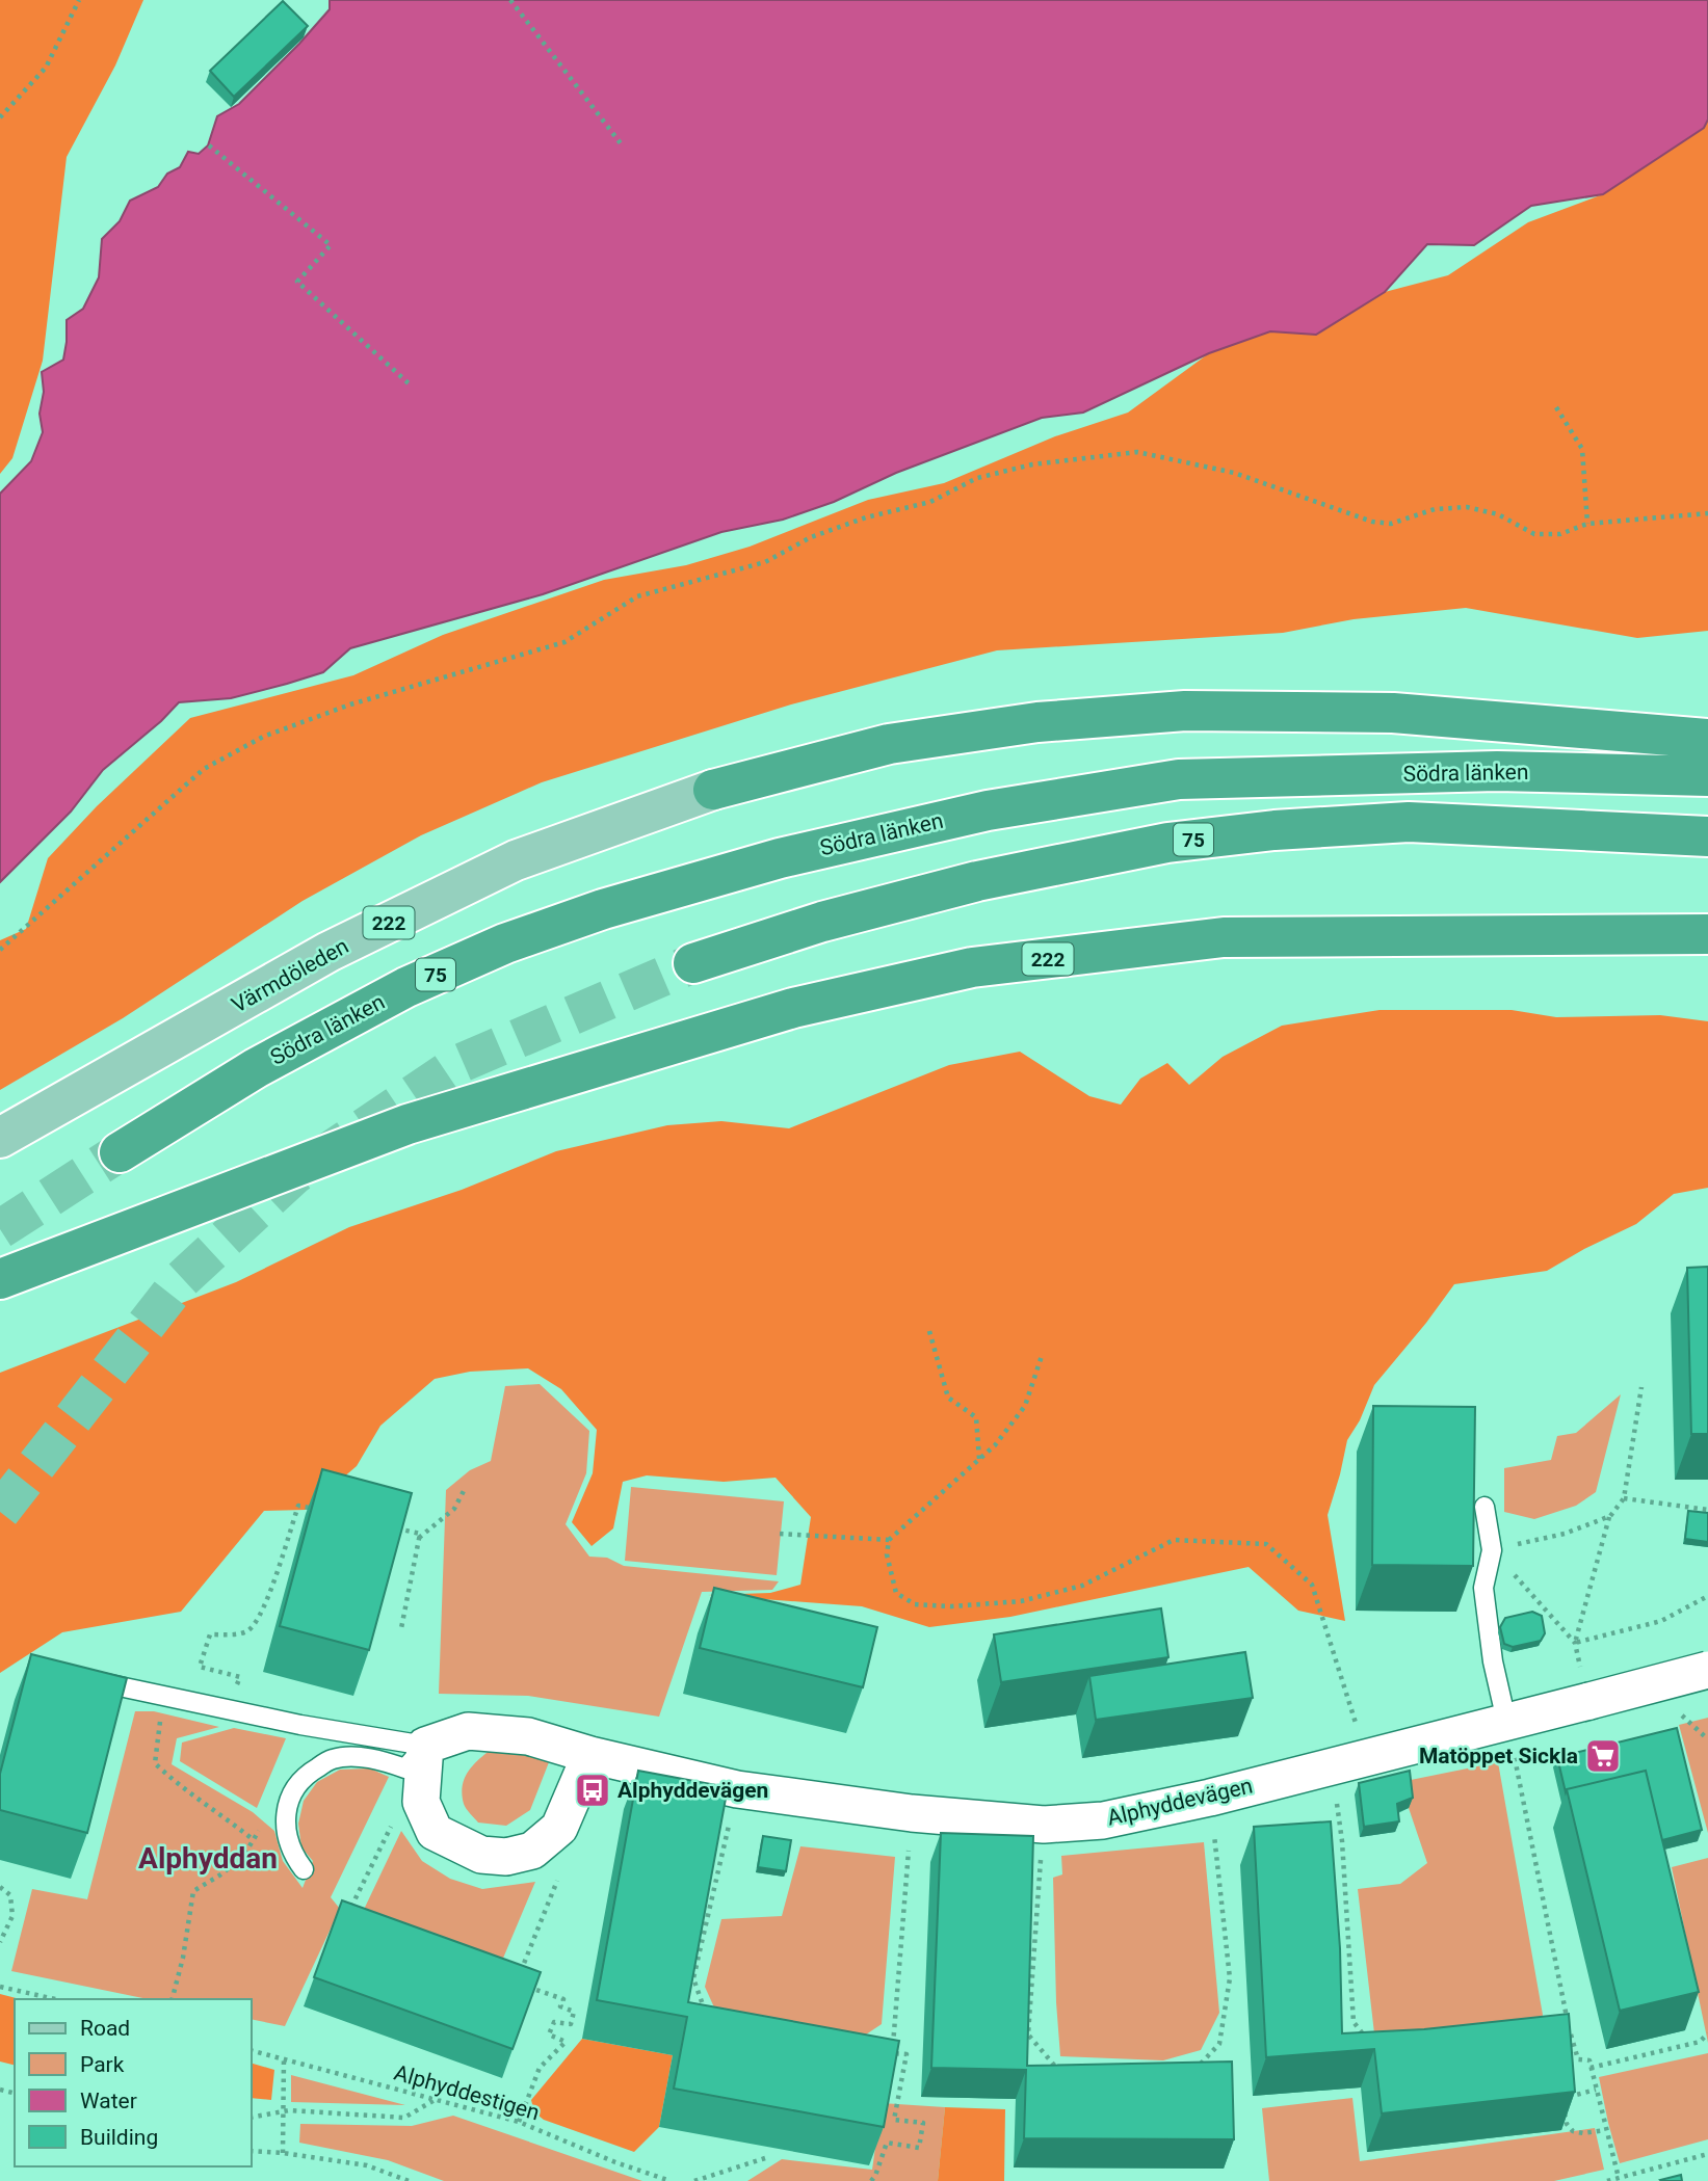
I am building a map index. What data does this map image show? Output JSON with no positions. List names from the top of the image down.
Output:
{
  "streets": {
    "highway": ["Södra länken", "75", "222"],
    "main road": ["Värmdöleden"],
    "street": ["Alphyddevägen"],
    "path": ["Alphyddestigen"]
  },
  "crossings": [
    ["222", "Värmdöleden"]
  ],
  "districts": ["Alphyddan"],
  "places": {
    "supermarket": ["Matöppet Sickla"],
    "bus stop": ["Alphyddevägen"]
  },
  "legend": [
    "Road",
    "Park",
    "Water",
    "Building"
  ]
}
